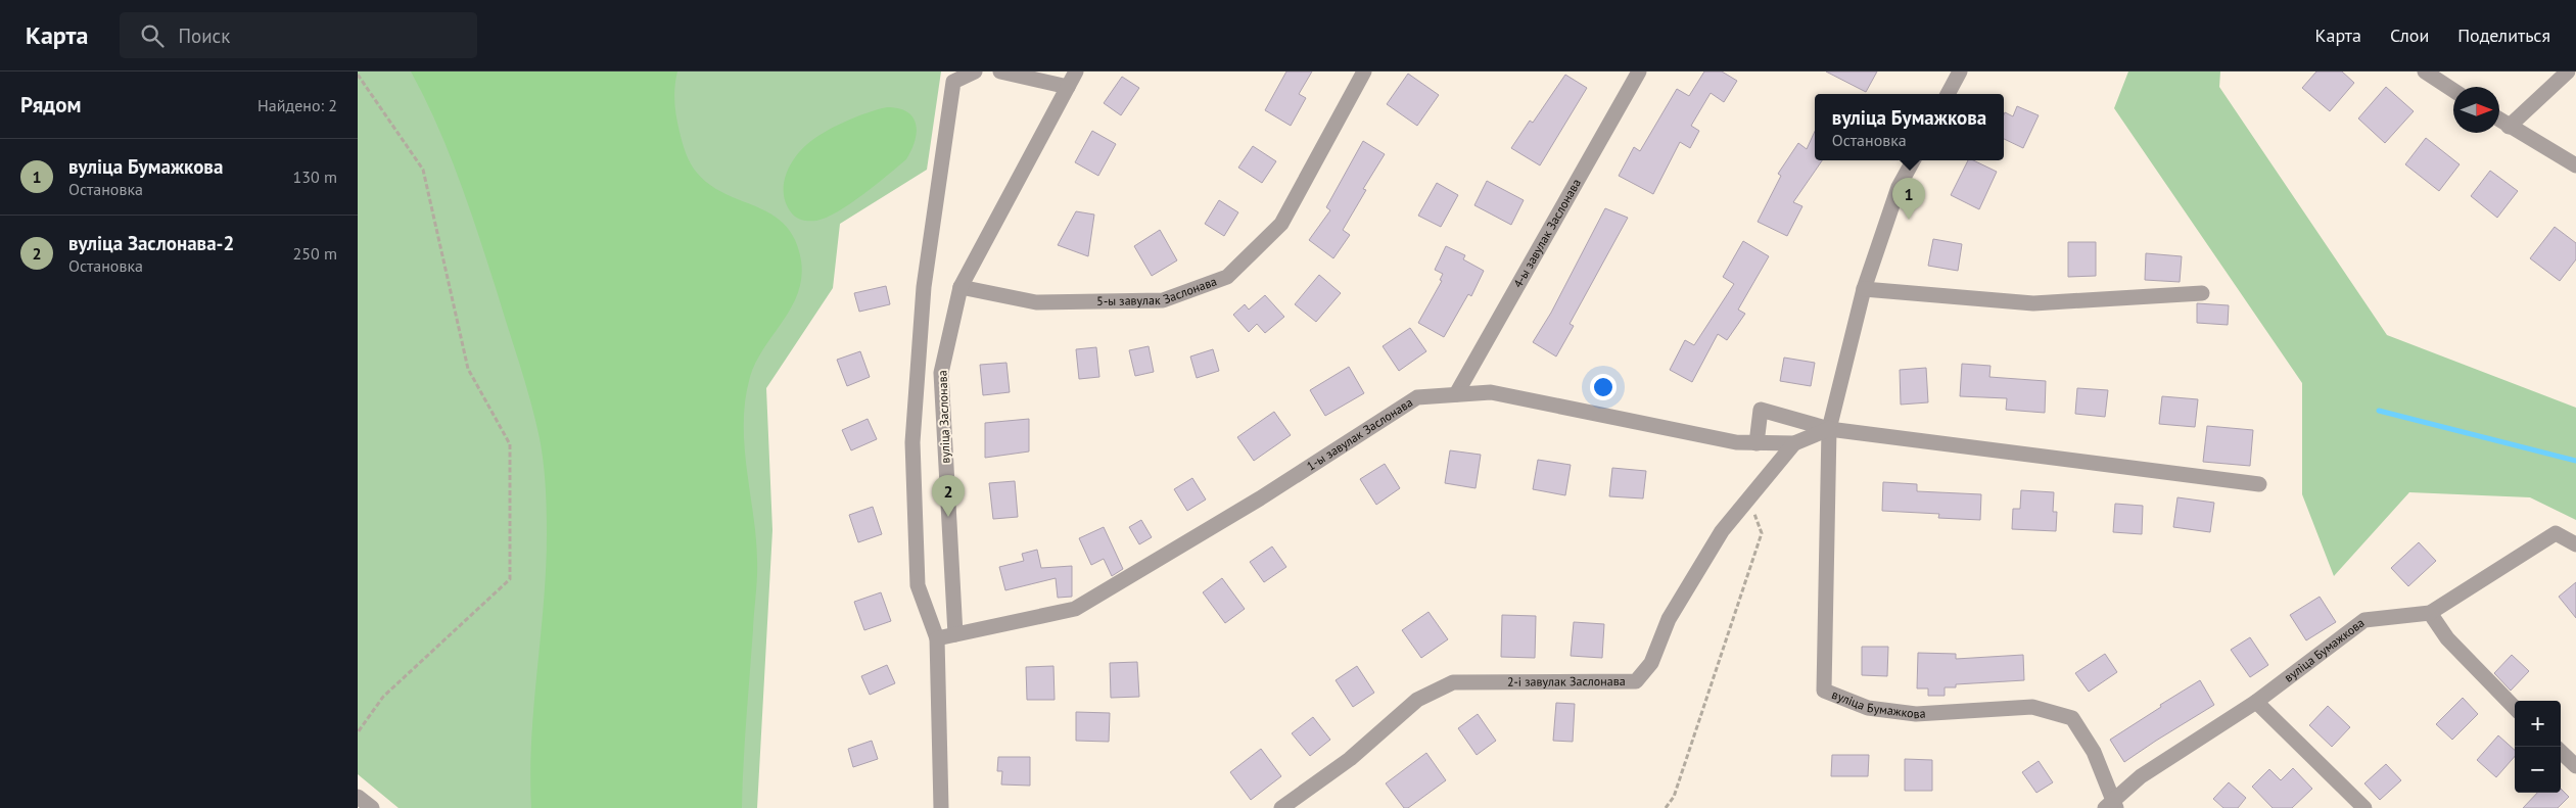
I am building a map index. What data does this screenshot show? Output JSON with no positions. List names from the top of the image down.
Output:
{
  "streets": {
    "street": [
      "4-ы завулак Заслонава",
      "5-ы завулак Заслонава",
      "вуліца Заслонава",
      "1-ы завулак Заслонава",
      "вуліца Бумажкова",
      "2-і завулак Заслонава"
    ]
  },
  "crossings": [
    ["4-ы завулак Заслонава", "1-ы завулак Заслонава"],
    ["5-ы завулак Заслонава", "вуліца Заслонава"],
    ["вуліца Заслонава", "1-ы завулак Заслонава"],
    ["1-ы завулак Заслонава", "вуліца Бумажкова"],
    ["1-ы завулак Заслонава", "2-і завулак Заслонава"]
  ],
  "north": "right",
  "page": {
    "header": "Карта",
    "search": "Поиск",
    "nav": ["Карта", "Слои", "Поделиться"],
    "heading": ["Рядом", "Найдено: 2"],
    "popup": ["вуліца Бумажкова", "Остановка"],
    "list": [
      {
        "mark": "1",
        "name": "вуліца Бумажкова",
        "note": "Остановка",
        "value": "130 m"
      },
      {
        "mark": "2",
        "name": "вуліца Заслонава-2",
        "note": "Остановка",
        "value": "250 m"
      }
    ],
    "pins": ["1", "2"],
    "map_buttons": ["+", "−"]
  }
}
